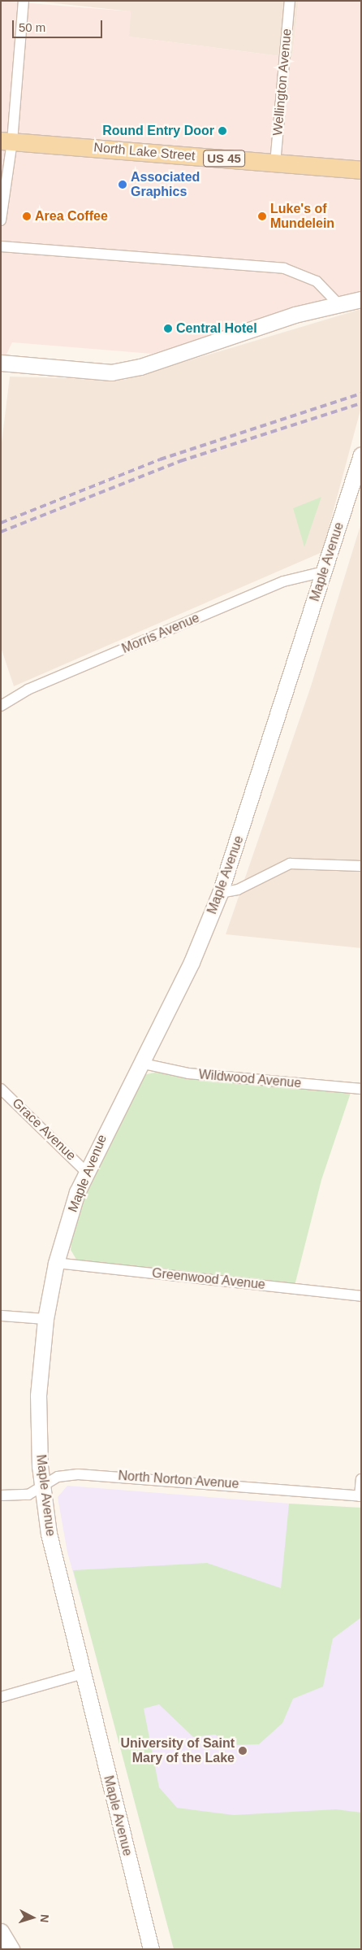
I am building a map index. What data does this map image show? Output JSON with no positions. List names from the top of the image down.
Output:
{
  "streets": {
    "main road": ["North Lake Street", "US 45", "Maple Avenue"],
    "street": [
      "Wellington Avenue",
      "Morris Avenue",
      "Wildwood Avenue",
      "Grace Avenue",
      "Greenwood Avenue",
      "North Norton Avenue"
    ]
  },
  "crossings": [
    ["Wellington Avenue", "North Lake Street"],
    ["Maple Avenue", "Morris Avenue"],
    ["Maple Avenue", "Wildwood Avenue"],
    ["Maple Avenue", "Grace Avenue"],
    ["Maple Avenue", "Greenwood Avenue"],
    ["Maple Avenue", "North Norton Avenue"]
  ],
  "places": [
    "Round Entry Door",
    "Associated Graphics",
    "Area Coffee",
    "Luke's of Mundelein",
    "Central Hotel",
    "University of Saint Mary of the Lake"
  ],
  "scale_bar": "50 m",
  "north": "right"
}
